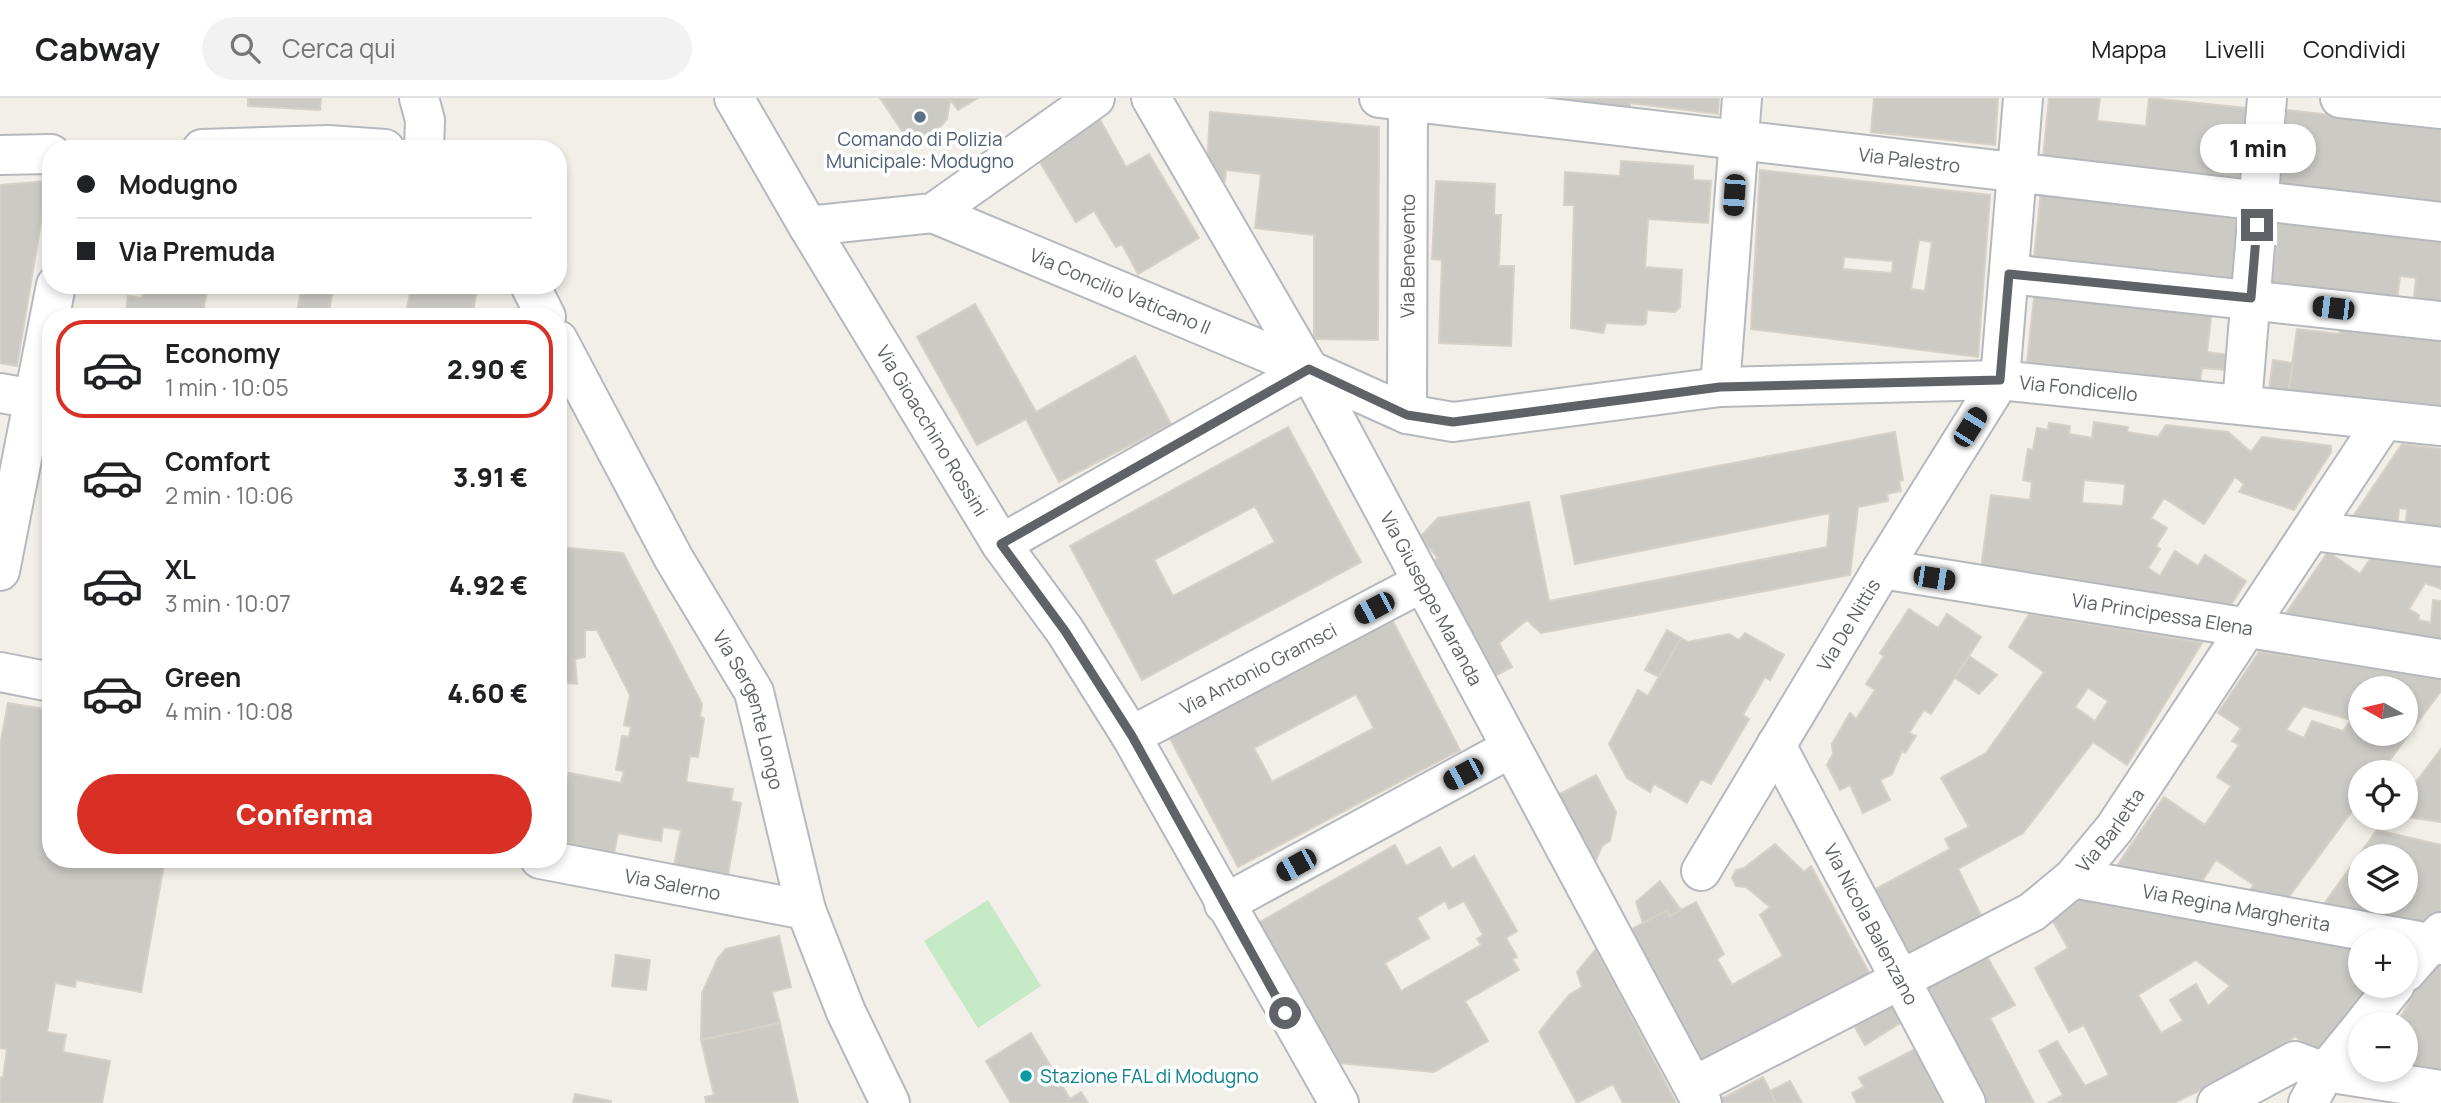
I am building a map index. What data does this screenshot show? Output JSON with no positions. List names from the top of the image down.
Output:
{
  "streets": {
    "street": [
      "Via Palestro",
      "Via Benevento",
      "Via Concilio Vaticano II",
      "Via Fondicello",
      "Via Gioacchino Rossini",
      "Via Giuseppe Maranda",
      "Via Principessa Elena",
      "Via De Nittis",
      "Via Antonio Gramsci",
      "Via Sergente Longo",
      "Via Barletta",
      "Via Salerno",
      "Via Regina Margherita",
      "Via Nicola Balenzano"
    ]
  },
  "crossings": [
    ["Via Palestro", "Via Benevento"],
    ["Via Benevento", "Via Fondicello"],
    ["Via Concilio Vaticano II", "Via Fondicello"],
    ["Via Concilio Vaticano II", "Via Giuseppe Maranda"],
    ["Via Fondicello", "Via Giuseppe Maranda"],
    ["Via Fondicello", "Via De Nittis"],
    ["Via Fondicello", "Via Barletta"],
    ["Via Gioacchino Rossini", "Via Antonio Gramsci"],
    ["Via Giuseppe Maranda", "Via Antonio Gramsci"],
    ["Via Giuseppe Maranda", "Via Barletta"],
    ["Via Principessa Elena", "Via De Nittis"],
    ["Via Principessa Elena", "Via Barletta"],
    ["Via De Nittis", "Via Nicola Balenzano"],
    ["Via Sergente Longo", "Via Salerno"],
    ["Via Barletta", "Via Regina Margherita"],
    ["Via Barletta", "Via Nicola Balenzano"]
  ],
  "places": ["Comando di Polizia Municipale: Modugno", "Stazione FAL di Modugno"],
  "north": "left",
  "page": {
    "header": "Cabway",
    "search": "Cerca qui",
    "nav": ["Mappa", "Livelli", "Condividi"],
    "bubble": "1 min",
    "banner": ["Modugno", "Via Premuda"],
    "list": [
      {
        "name": "Economy",
        "note": "1 min · 10:05",
        "value": "2.90 €"
      },
      {
        "name": "Comfort",
        "note": "2 min · 10:06",
        "value": "3.91 €"
      },
      {
        "name": "XL",
        "note": "3 min · 10:07",
        "value": "4.92 €"
      },
      {
        "name": "Green",
        "note": "4 min · 10:08",
        "value": "4.60 €"
      }
    ],
    "map_buttons": ["+", "−"],
    "buttons": "Conferma"
  }
}
